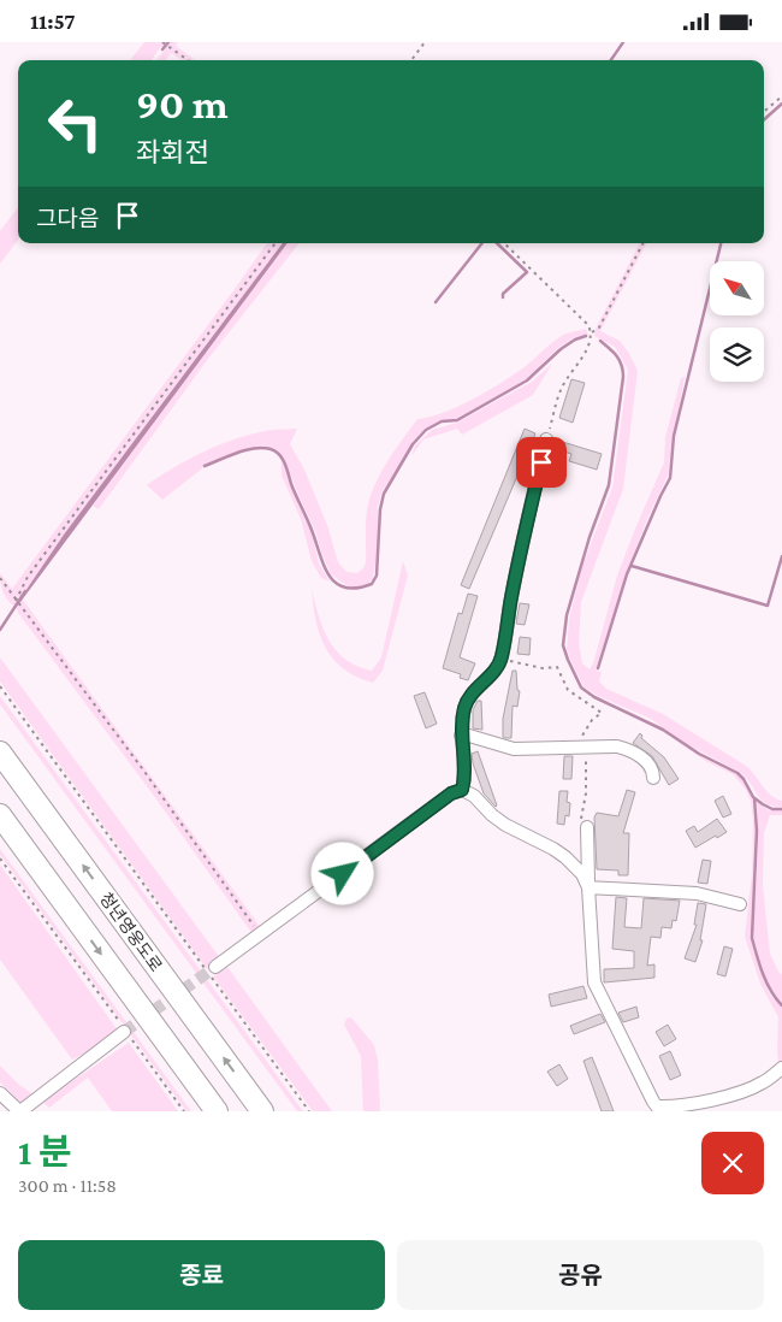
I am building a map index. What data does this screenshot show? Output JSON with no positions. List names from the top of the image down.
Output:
{
  "streets": {
    "highway": ["청년영웅도로"]
  },
  "north": "top left",
  "page": {
    "status": "11:57",
    "turn": ["90 m", "좌회전"],
    "then": "그다음",
    "heading": ["1 분", "300 m · 11:58"],
    "buttons": ["종료", "공유"]
  }
}
